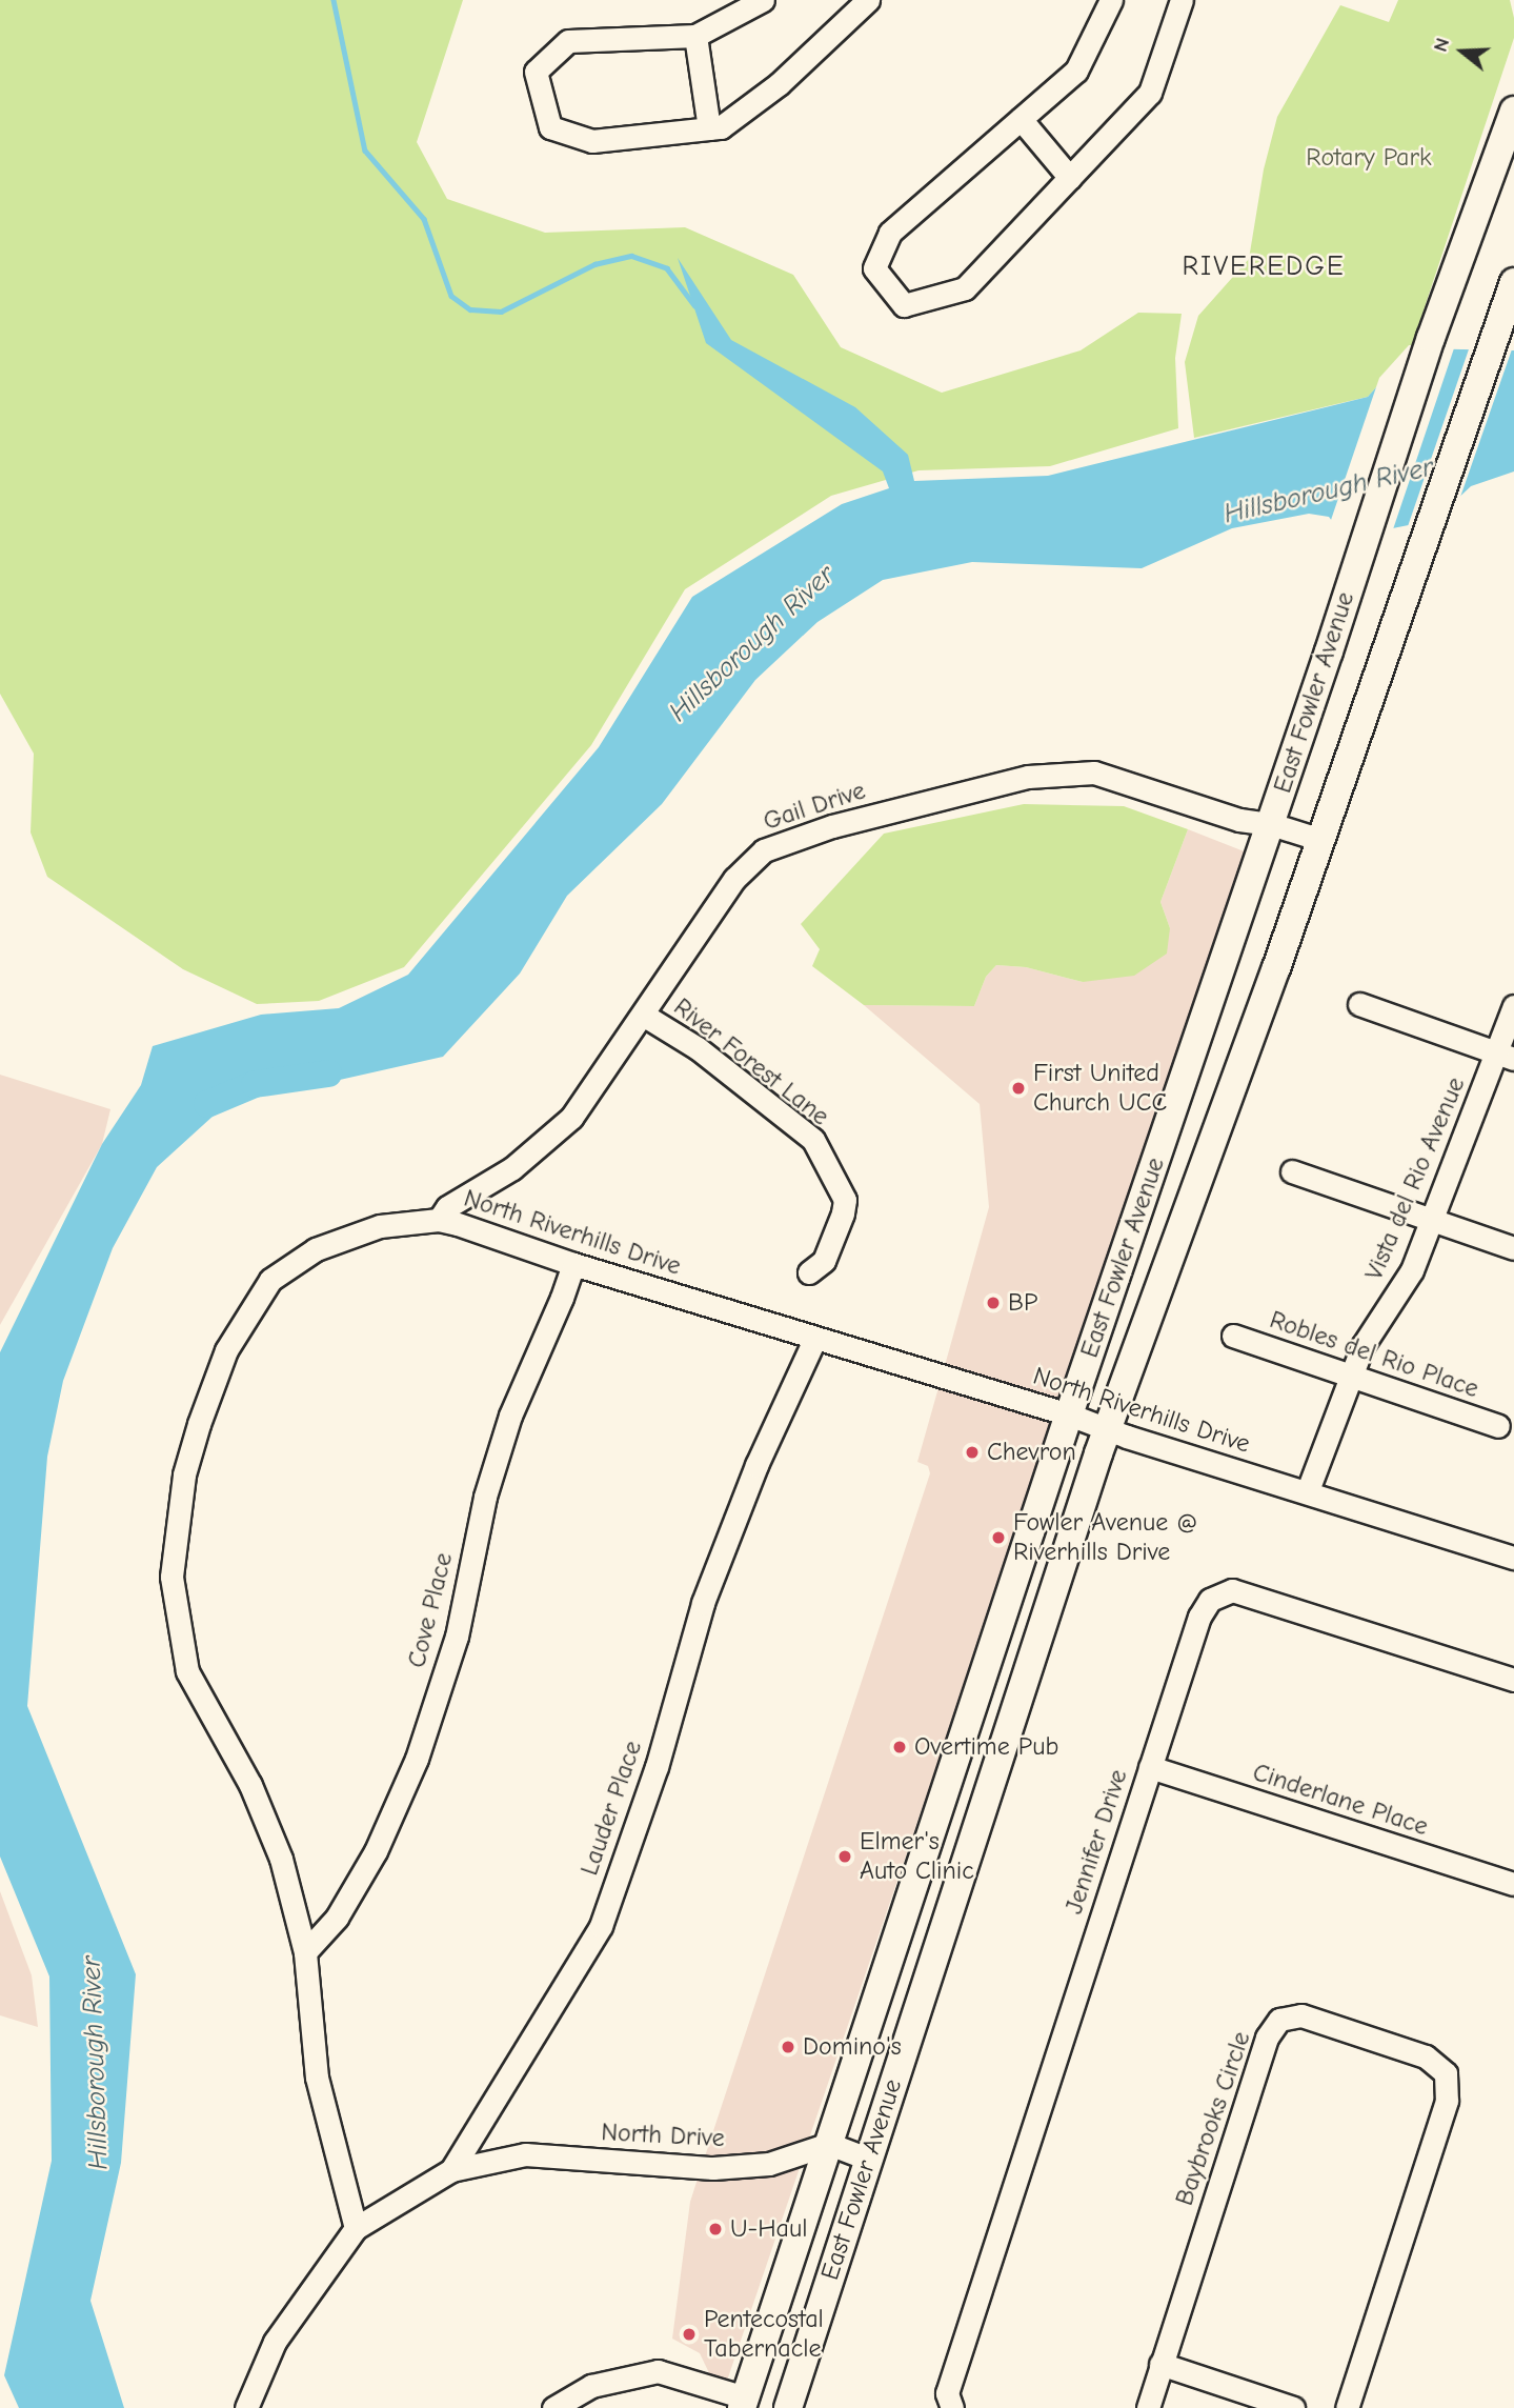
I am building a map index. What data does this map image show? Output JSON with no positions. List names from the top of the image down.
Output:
{
  "streets": {
    "main road": ["East Fowler Avenue"],
    "street": [
      "Gail Drive",
      "River Forest Lane",
      "Vista del Rio Avenue",
      "North Riverhills Drive",
      "Robles del Rio Place",
      "Cove Place",
      "Cinderlane Place",
      "Lauder Place",
      "Jennifer Drive",
      "Baybrooks Circle",
      "North Drive"
    ]
  },
  "crossings": [
    ["East Fowler Avenue", "Gail Drive"],
    ["East Fowler Avenue", "North Riverhills Drive"],
    ["East Fowler Avenue", "North Drive"],
    ["Gail Drive", "River Forest Lane"],
    ["Gail Drive", "North Riverhills Drive"],
    ["Vista del Rio Avenue", "North Riverhills Drive"],
    ["Vista del Rio Avenue", "Robles del Rio Place"],
    ["North Riverhills Drive", "Cove Place"],
    ["North Riverhills Drive", "Lauder Place"],
    ["Cinderlane Place", "Jennifer Drive"],
    ["Lauder Place", "North Drive"]
  ],
  "districts": ["RIVEREDGE"],
  "water": ["Hillsborough River"],
  "parks": ["Rotary Park"],
  "places": [
    "First United Church UCC",
    "BP",
    "Chevron",
    "Fowler Avenue @ Riverhills Drive",
    "Overtime Pub",
    "Elmer's Auto Clinic",
    "Domino's",
    "U-Haul",
    "Pentecostal Tabernacle"
  ],
  "north": "left"
}
